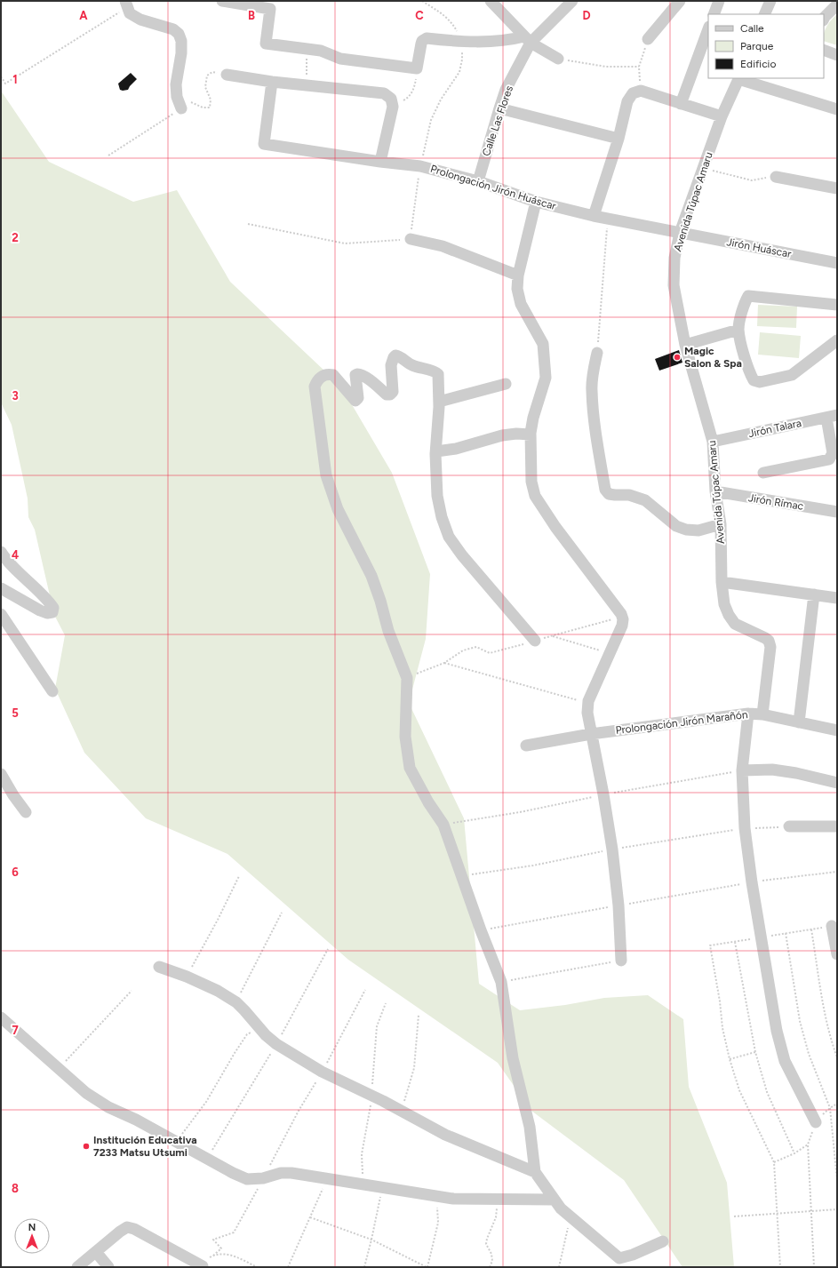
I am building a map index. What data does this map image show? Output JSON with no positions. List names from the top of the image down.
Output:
{
  "streets": {
    "street": [
      "Calle Las Flores",
      "Prolongación Jirón Huáscar",
      "Avenida Túpac Amaru",
      "Jirón Huáscar",
      "Jirón Talara",
      "Jirón Rímac",
      "Prolongación Jirón Marañón"
    ]
  },
  "crossings": [
    ["Calle Las Flores", "Prolongación Jirón Huáscar"],
    ["Prolongación Jirón Huáscar", "Avenida Túpac Amaru"],
    ["Prolongación Jirón Huáscar", "Jirón Huáscar"],
    ["Avenida Túpac Amaru", "Jirón Huáscar"],
    ["Avenida Túpac Amaru", "Jirón Talara"],
    ["Avenida Túpac Amaru", "Jirón Rímac"],
    ["Avenida Túpac Amaru", "Prolongación Jirón Marañón"]
  ],
  "places": ["Magic Salon & Spa", "Institución Educativa 7233 Matsu Utsumi"],
  "legend": ["Calle", "Parque", "Edificio"],
  "north": "top",
  "grid": {
    "columns": [
      "A",
      "B",
      "C",
      "D"
    ],
    "rows": [
      "1",
      "2",
      "3",
      "4",
      "5",
      "6",
      "7",
      "8"
    ]
  }
}
